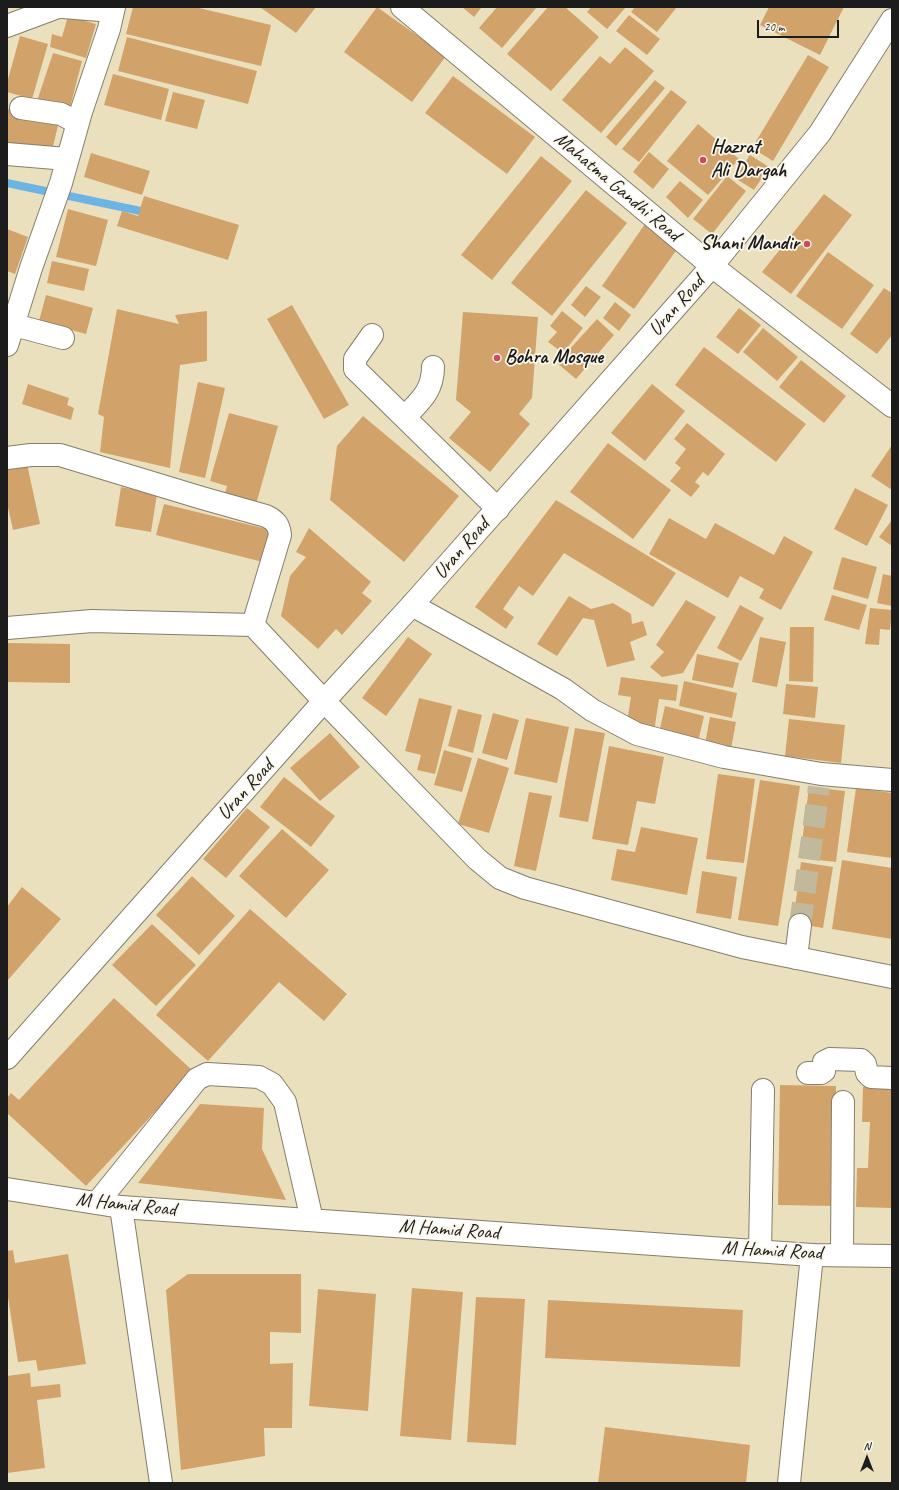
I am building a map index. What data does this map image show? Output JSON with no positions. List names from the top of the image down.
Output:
{
  "streets": {
    "street": ["Mahatma Gandhi Road", "Uran Road", "M Hamid Road"]
  },
  "crossings": [
    ["Mahatma Gandhi Road", "Uran Road"]
  ],
  "places": ["Hazrat Ali Dargah", "Shani Mandir", "Bohra Mosque"],
  "scale_bar": "20 m",
  "north": "top"
}
